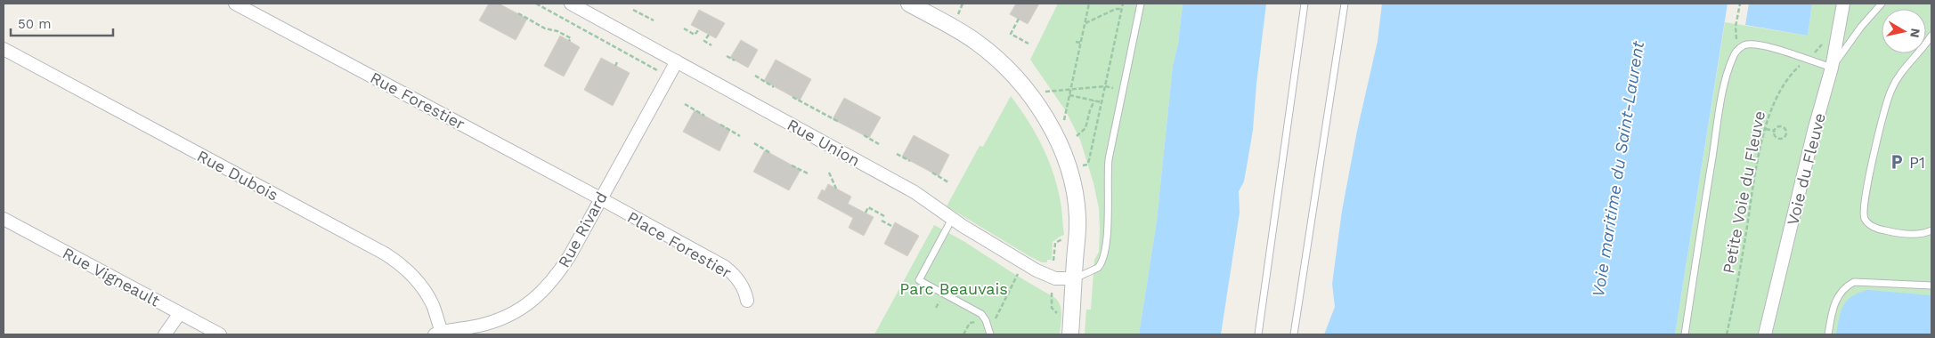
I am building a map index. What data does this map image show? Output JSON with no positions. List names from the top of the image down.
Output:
{
  "streets": {
    "street": [
      "Rue Forestier",
      "Rue Union",
      "Voie du Fleuve",
      "Rue Dubois",
      "Rue Rivard",
      "Place Forestier",
      "Rue Vigneault"
    ],
    "path": ["Petite Voie du Fleuve"]
  },
  "crossings": [
    ["Rue Forestier", "Rue Rivard"],
    ["Rue Forestier", "Place Forestier"],
    ["Rue Union", "Rue Rivard"],
    ["Rue Dubois", "Rue Rivard"],
    ["Rue Rivard", "Place Forestier"]
  ],
  "water": ["Voie maritime du Saint-Laurent"],
  "parks": ["Parc Beauvais"],
  "places": {
    "parking": ["P1"]
  },
  "scale_bar": "50 m",
  "north": "right"
}
